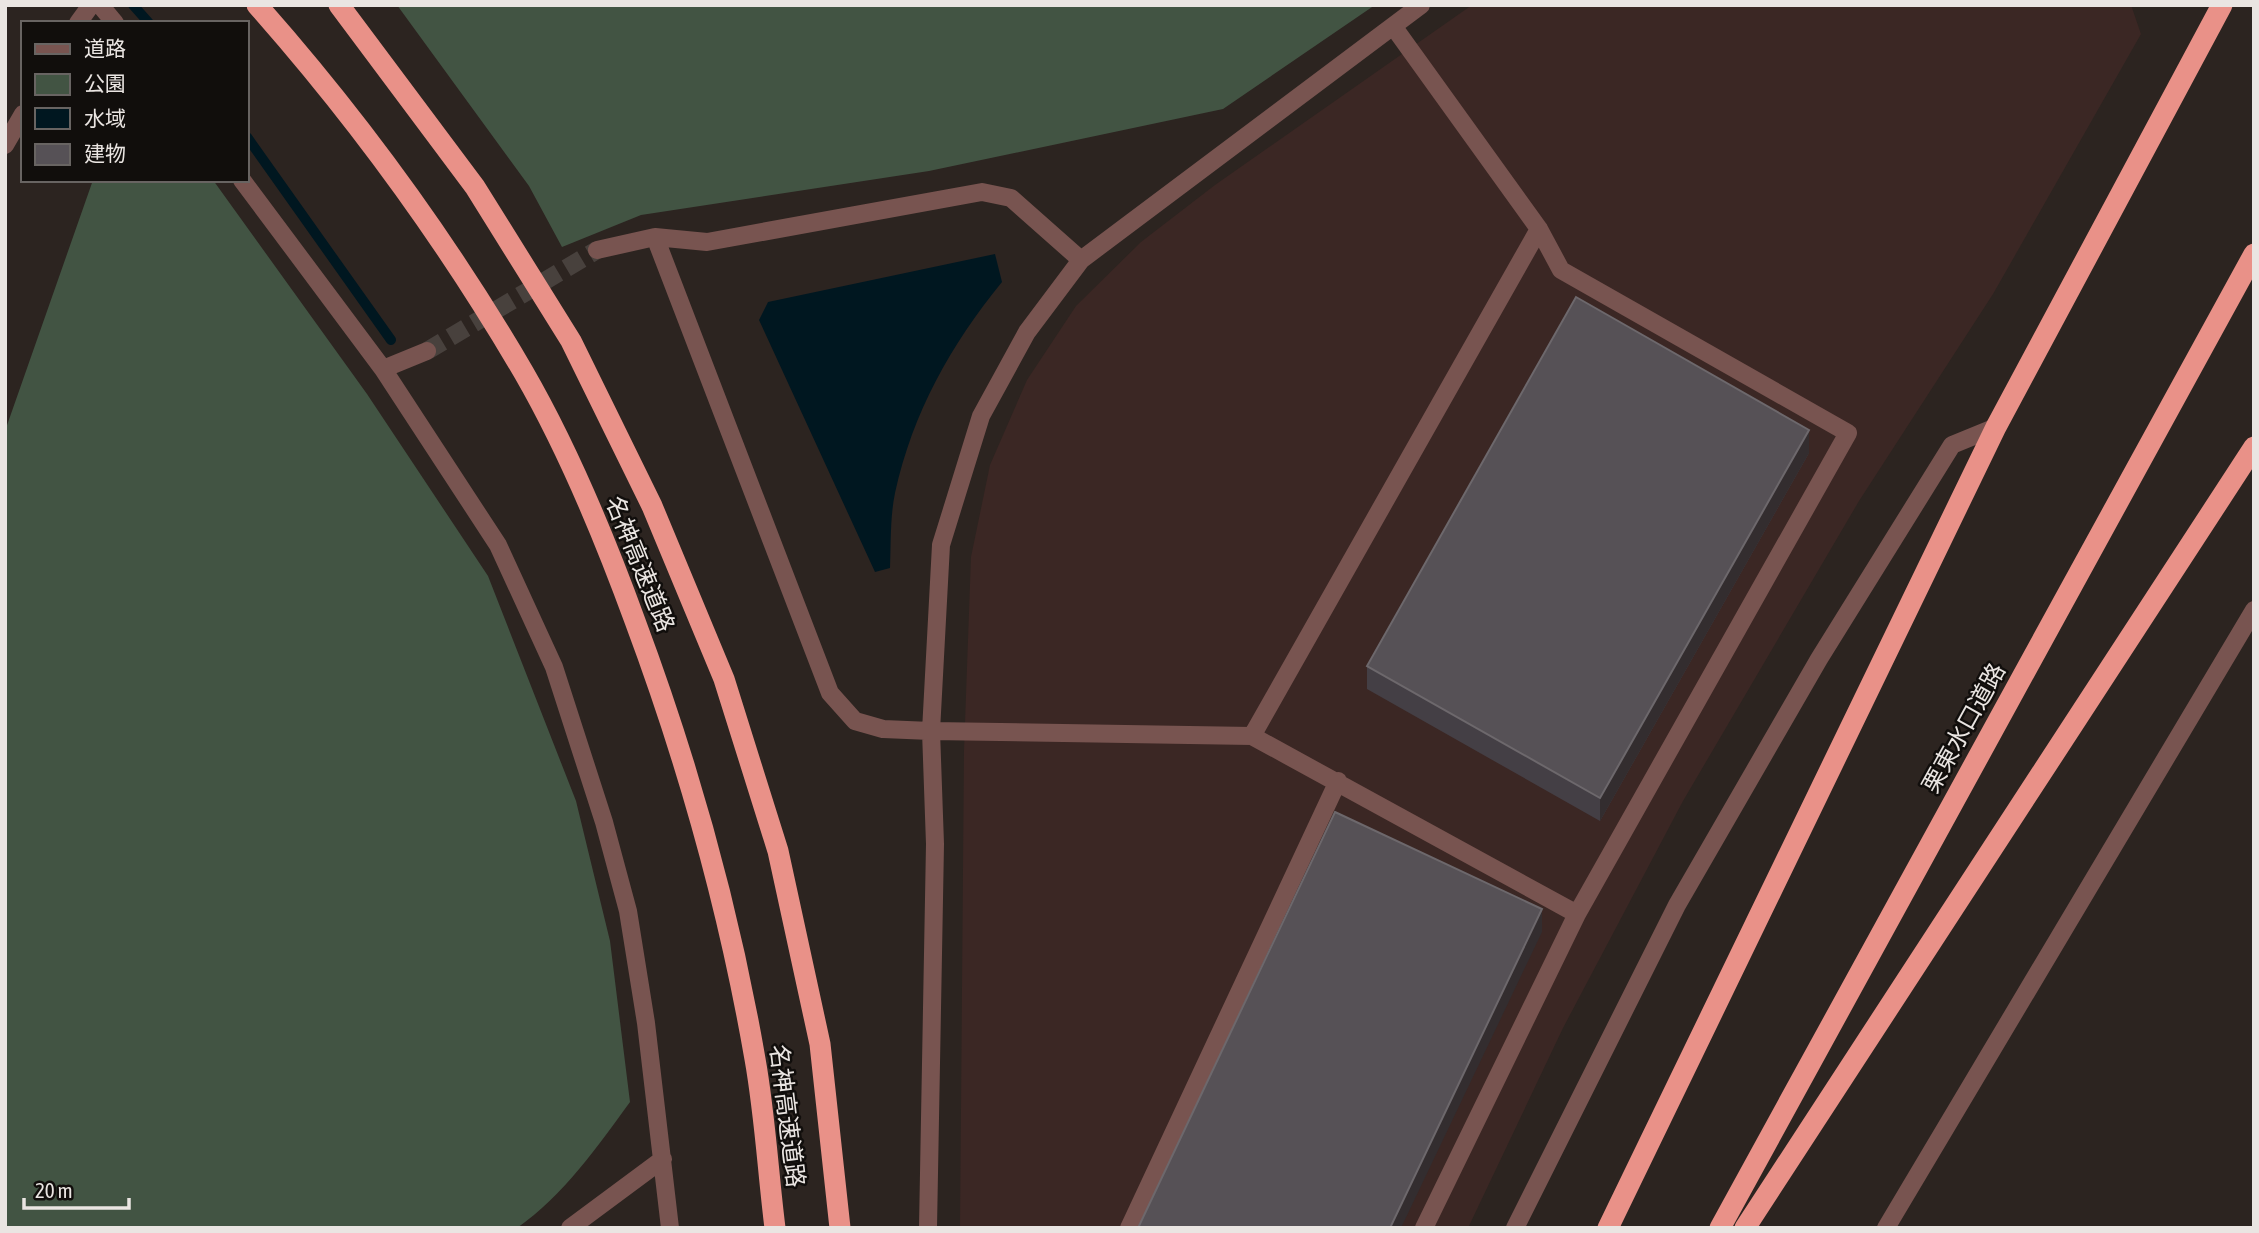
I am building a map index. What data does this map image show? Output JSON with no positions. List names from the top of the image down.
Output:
{
  "streets": {
    "highway": ["名神高速道路", "栗東水口道路"]
  },
  "legend": [
    "道路",
    "公園",
    "水域",
    "建物"
  ],
  "scale_bar": "20 m"
}
